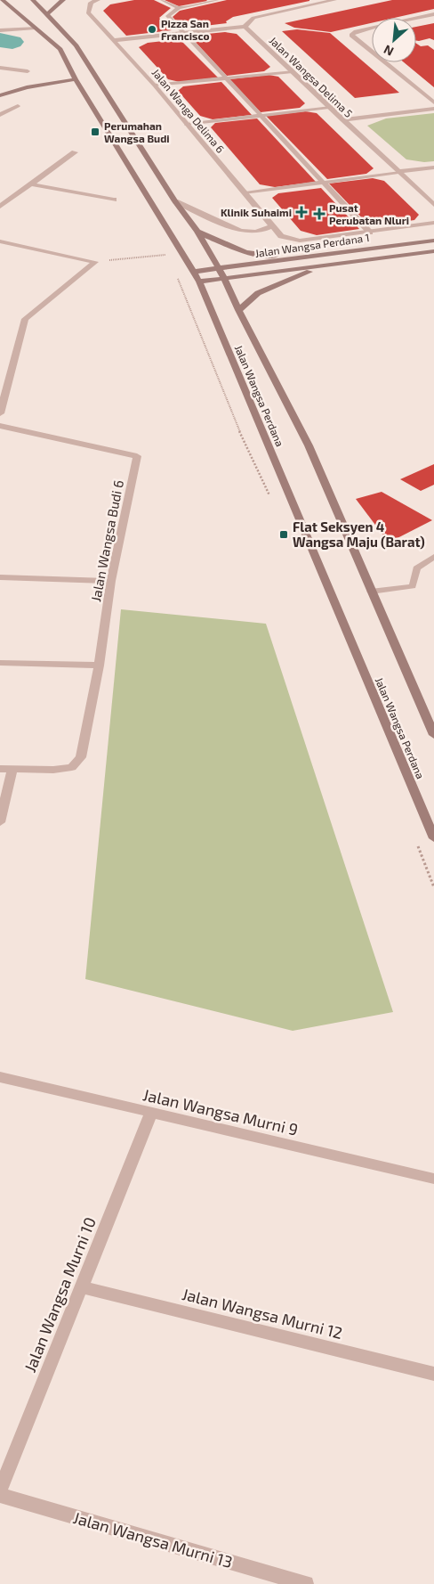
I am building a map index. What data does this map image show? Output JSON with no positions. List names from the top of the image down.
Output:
{
  "streets": {
    "main road": ["Jalan Wangsa Perdana 1", "Jalan Wangsa Perdana"],
    "street": [
      "Jalan Wangsa Delima 5",
      "Jalan Wanga Delima 6",
      "Jalan Wangsa Budi 6",
      "Jalan Wangsa Murni 9",
      "Jalan Wangsa Murni 10",
      "Jalan Wangsa Murni 12",
      "Jalan Wangsa Murni 13"
    ]
  },
  "crossings": [
    ["Jalan Wangsa Perdana 1", "Jalan Wangsa Perdana"],
    ["Jalan Wangsa Murni 9", "Jalan Wangsa Murni 10"],
    ["Jalan Wangsa Murni 10", "Jalan Wangsa Murni 12"]
  ],
  "places": {
    "other": ["Pizza San Francisco"],
    "transit": ["Perumahan Wangsa Budi", "Flat Seksyen 4 Wangsa Maju (Barat)"],
    "health": ["Klinik Suhaimi", "Pusat Perubatan Nluri"]
  },
  "north": "bottom left"
}
